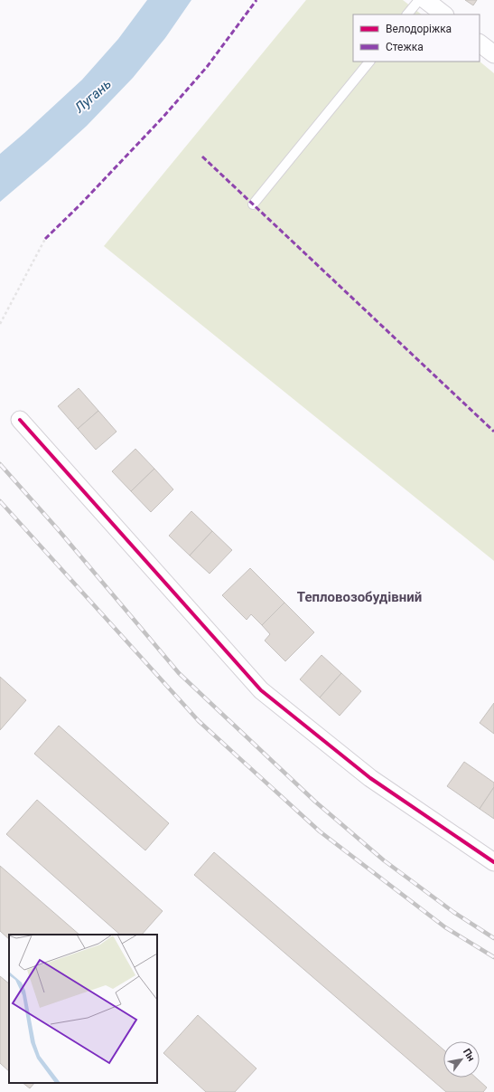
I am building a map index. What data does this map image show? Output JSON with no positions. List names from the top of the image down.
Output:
{
  "districts": ["Тепловозобудівний"],
  "water": ["Лугань"],
  "legend": ["Велодоріжка", "Стежка"],
  "north": "top right"
}
